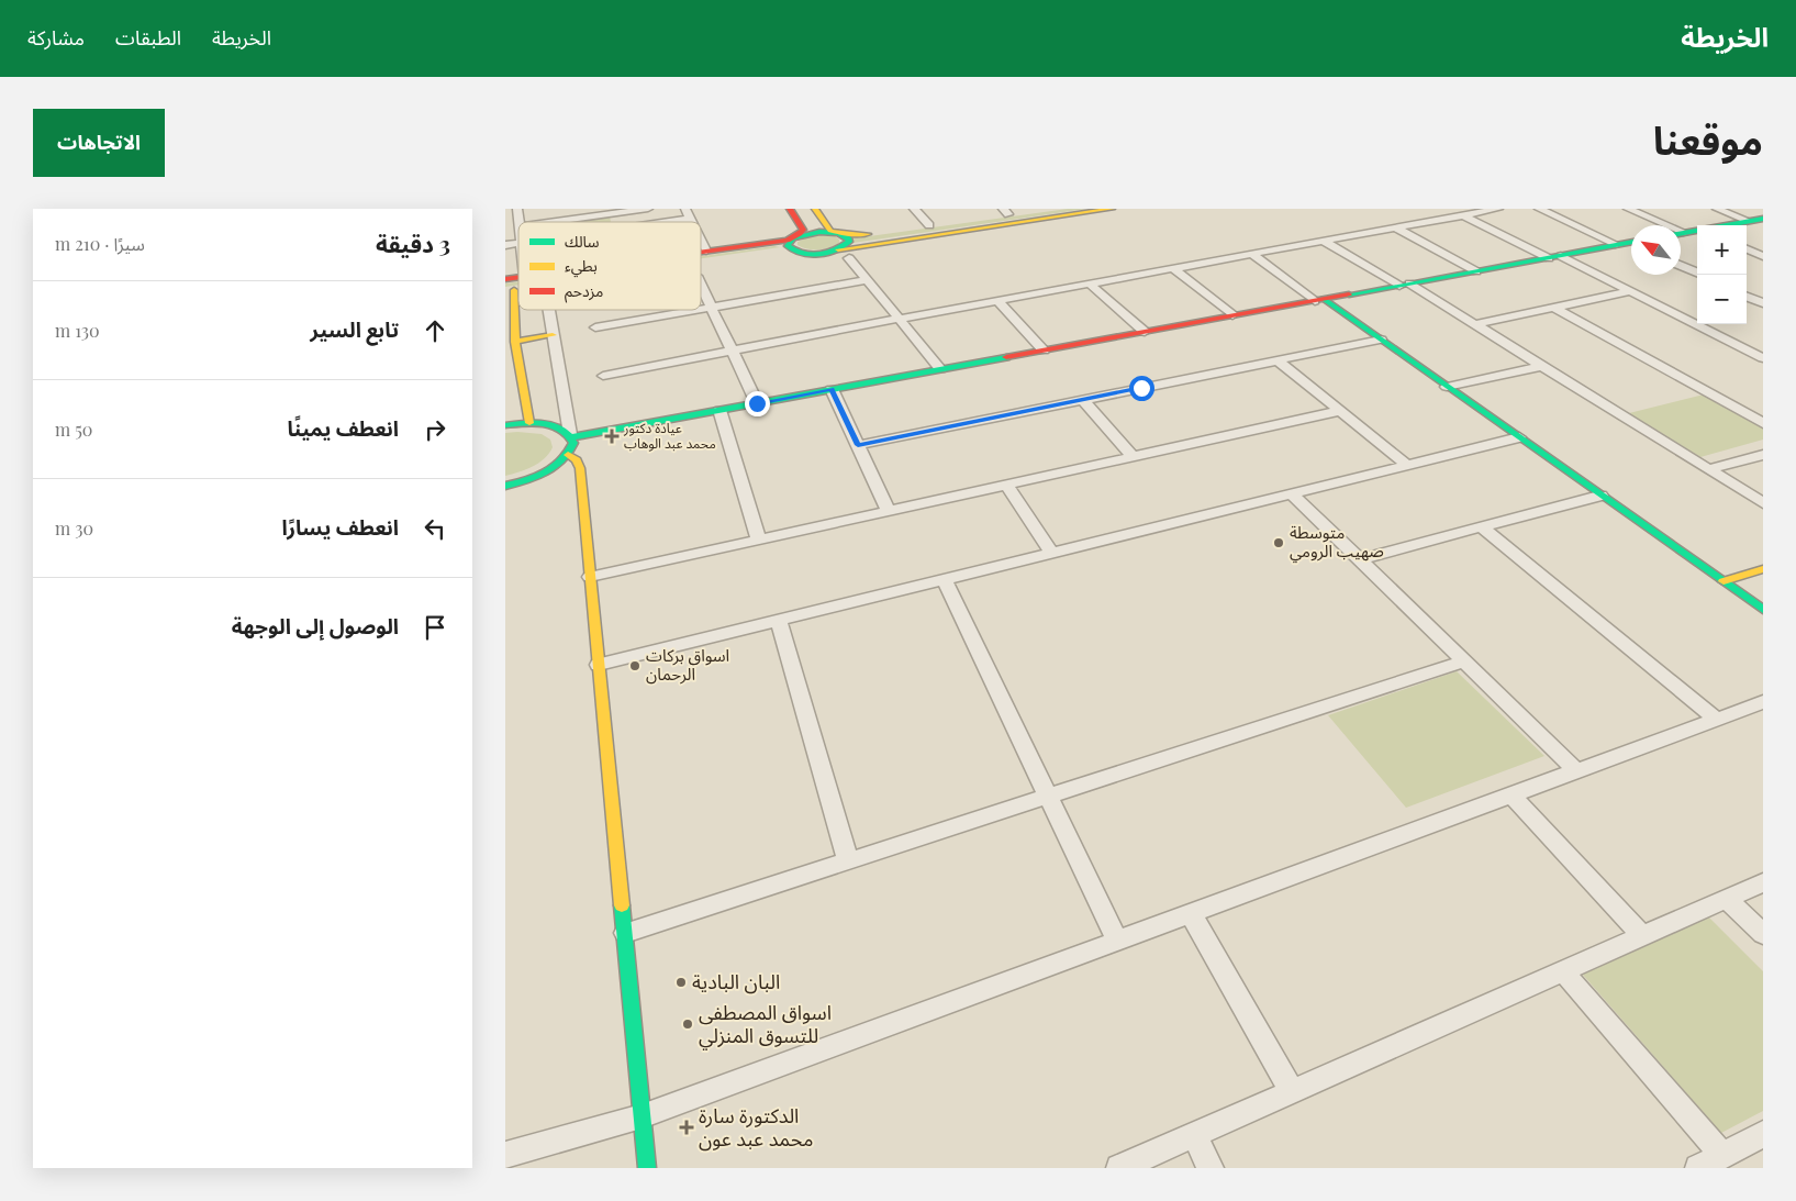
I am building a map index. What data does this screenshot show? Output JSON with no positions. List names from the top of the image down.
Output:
{
  "places": {
    "health": ["عيادة دكتور محمد عبد الوهاب", "الدكتورة سارة محمد عبد عون"],
    "other": [
      "متوسطة صهيب الرومي",
      "اسواق بركات الرحمان",
      "البان البادية",
      "اسواق المصطفى للتسوق المنزلي"
    ]
  },
  "legend": ["سالك", "بطيء", "مزدحم"],
  "north": "top left",
  "page": {
    "header": "الخريطة",
    "nav": ["الخريطة", "الطبقات", "مشاركة"],
    "title": "موقعنا",
    "buttons": "الاتجاهات",
    "heading": ["3 دقيقة", "سيرًا · 210 m"],
    "map_buttons": ["+", "−"],
    "list": [
      ["تابع السير", "130 m"],
      ["انعطف يمينًا", "50 m"],
      ["انعطف يسارًا", "30 m"],
      "الوصول إلى الوجهة"
    ]
  }
}
